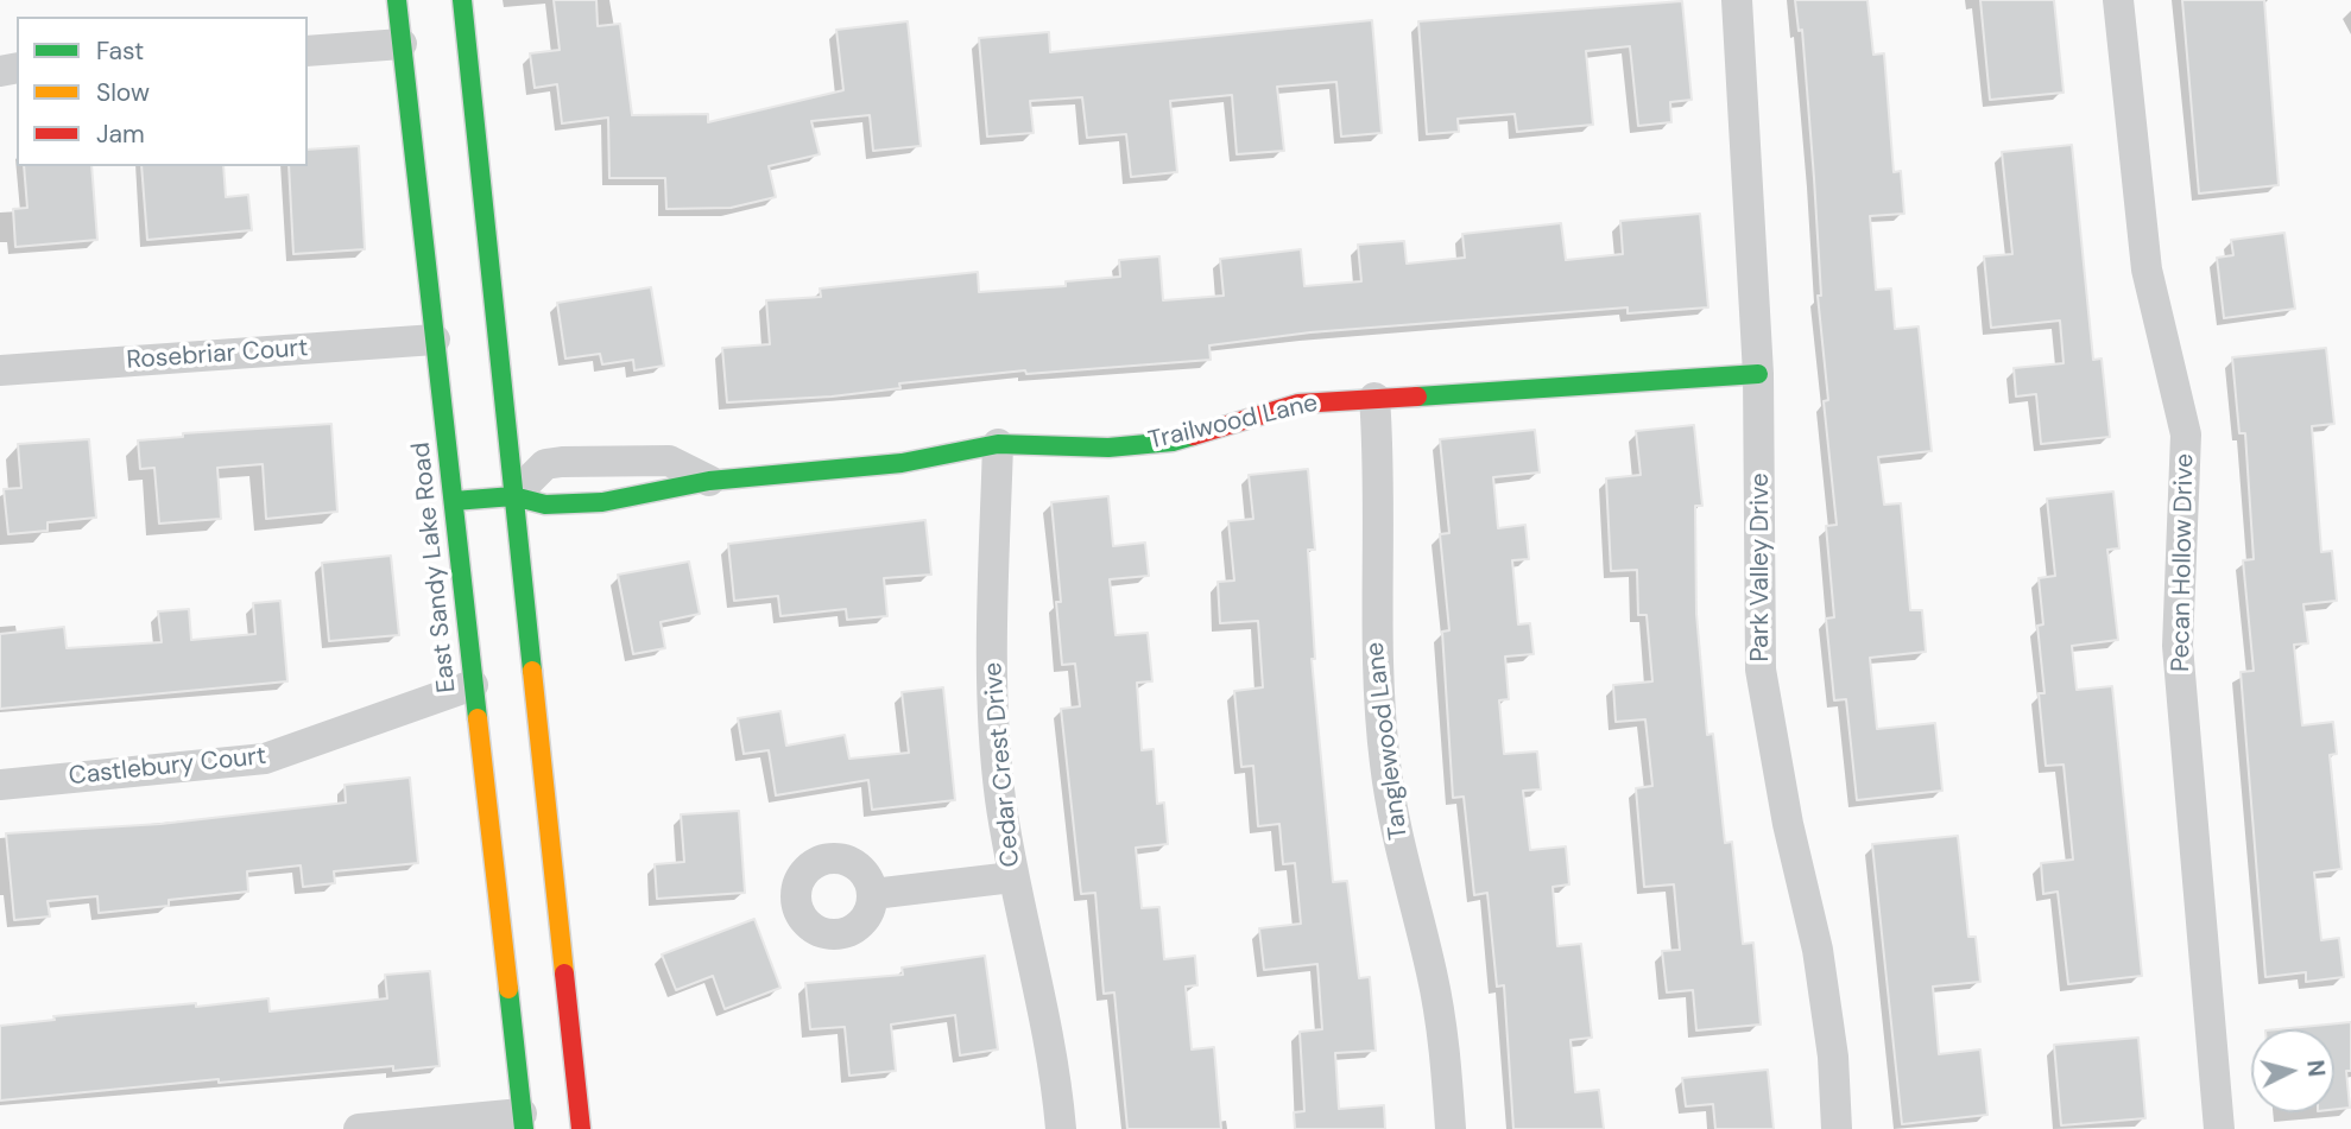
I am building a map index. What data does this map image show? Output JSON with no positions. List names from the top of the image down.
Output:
{
  "streets": {
    "main road": ["Trailwood Lane", "East Sandy Lake Road"],
    "street": [
      "Rosebriar Court",
      "Pecan Hollow Drive",
      "Park Valley Drive",
      "Tanglewood Lane",
      "Cedar Crest Drive",
      "Castlebury Court"
    ]
  },
  "crossings": [
    ["Rosebriar Court", "East Sandy Lake Road"],
    ["Trailwood Lane", "East Sandy Lake Road"],
    ["Trailwood Lane", "Park Valley Drive"],
    ["Trailwood Lane", "Tanglewood Lane"],
    ["Trailwood Lane", "Cedar Crest Drive"],
    ["East Sandy Lake Road", "Castlebury Court"]
  ],
  "legend": ["Fast", "Slow", "Jam"],
  "north": "right"
}
